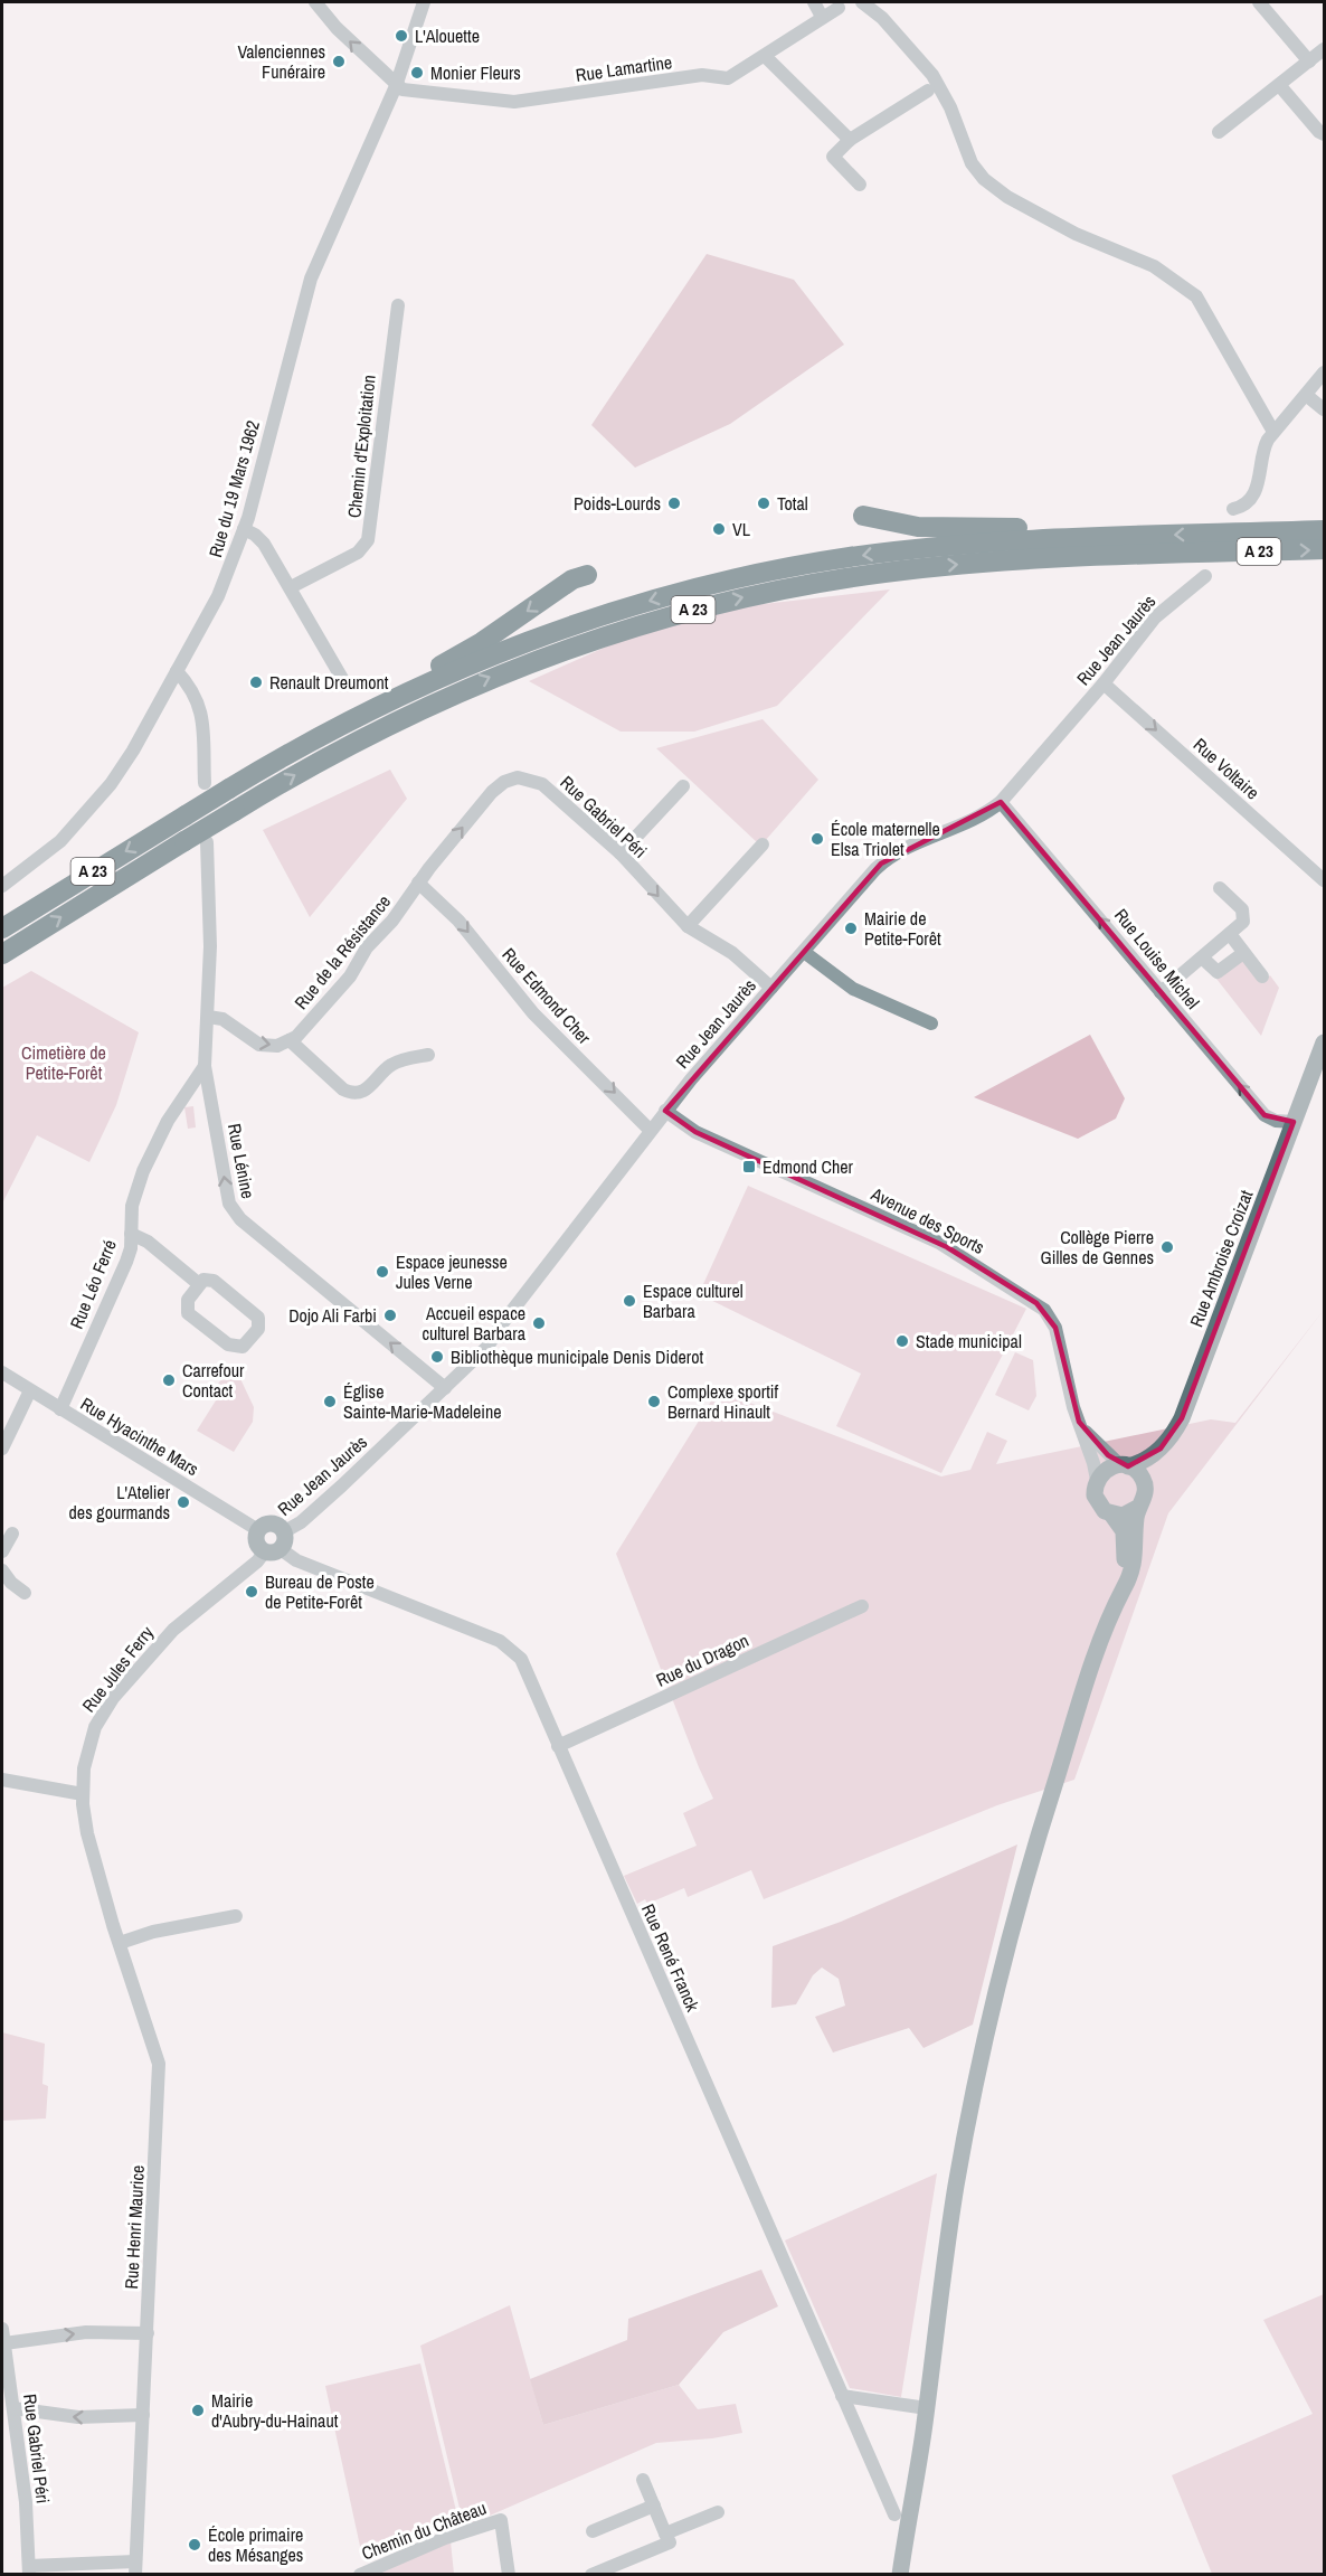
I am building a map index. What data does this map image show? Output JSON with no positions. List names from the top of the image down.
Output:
{
  "streets": {
    "highway": ["A 23"],
    "main road": ["Rue Ambroise Croizat"],
    "street": [
      "Rue Lamartine",
      "Chemin d'Exploitation",
      "Rue du 19 Mars 1962",
      "Rue Jean Jaurès",
      "Rue Voltaire",
      "Rue Gabriel Péri",
      "Rue de la Résistance",
      "Rue Louise Michel",
      "Rue Edmond Cher",
      "Rue Lénine",
      "Avenue des Sports",
      "Rue Léo Ferré",
      "Rue Hyacinthe Mars",
      "Rue du Dragon",
      "Rue Jules Ferry",
      "Rue René Franck",
      "Rue Henri Maurice",
      "Chemin du Château"
    ]
  },
  "crossings": [
    ["Rue Lamartine", "Rue du 19 Mars 1962"],
    ["Rue Jean Jaurès", "Rue Voltaire"],
    ["Rue Jean Jaurès", "Rue Gabriel Péri"],
    ["Rue Jean Jaurès", "Rue Louise Michel"],
    ["Rue Jean Jaurès", "Rue Edmond Cher"],
    ["Rue Jean Jaurès", "Rue Lénine"],
    ["Rue Jean Jaurès", "Avenue des Sports"],
    ["Rue Jean Jaurès", "Rue Jules Ferry"],
    ["Rue Jean Jaurès", "Rue René Franck"],
    ["Rue Gabriel Péri", "Rue de la Résistance"],
    ["Rue Gabriel Péri", "Rue Edmond Cher"],
    ["Rue de la Résistance", "Rue Edmond Cher"],
    ["Rue Louise Michel", "Rue Ambroise Croizat"],
    ["Rue Lénine", "Rue Léo Ferré"],
    ["Avenue des Sports", "Rue Ambroise Croizat"],
    ["Rue Léo Ferré", "Rue Hyacinthe Mars"],
    ["Rue du Dragon", "Rue René Franck"],
    ["Rue Jules Ferry", "Rue René Franck"],
    ["Rue Jules Ferry", "Rue Henri Maurice"]
  ],
  "one_way": [
    "Rue Voltaire",
    "Rue Louise Michel",
    "Rue Edmond Cher",
    "Rue Lénine"
  ],
  "parks": ["Cimetière de Petite-Forêt"],
  "places": {
    "other": [
      "L'Alouette",
      "Valenciennes Funéraire",
      "Monier Fleurs",
      "Poids-Lourds",
      "Total",
      "VL",
      "Renault Dreumont",
      "École maternelle Elsa Triolet",
      "Mairie de Petite-Forêt",
      "Collège Pierre Gilles de Gennes",
      "Espace jeunesse Jules Verne",
      "Espace culturel Barbara",
      "Dojo Ali Farbi",
      "Accueil espace culturel Barbara",
      "Stade municipal",
      "Bibliothèque municipale Denis Diderot",
      "Carrefour Contact",
      "Église Sainte-Marie-Madeleine",
      "Complexe sportif Bernard Hinault",
      "L'Atelier des gourmands",
      "Bureau de Poste de Petite-Forêt",
      "Mairie d'Aubry-du-Hainaut",
      "École primaire des Mésanges"
    ],
    "transit": ["Edmond Cher"]
  }
}
